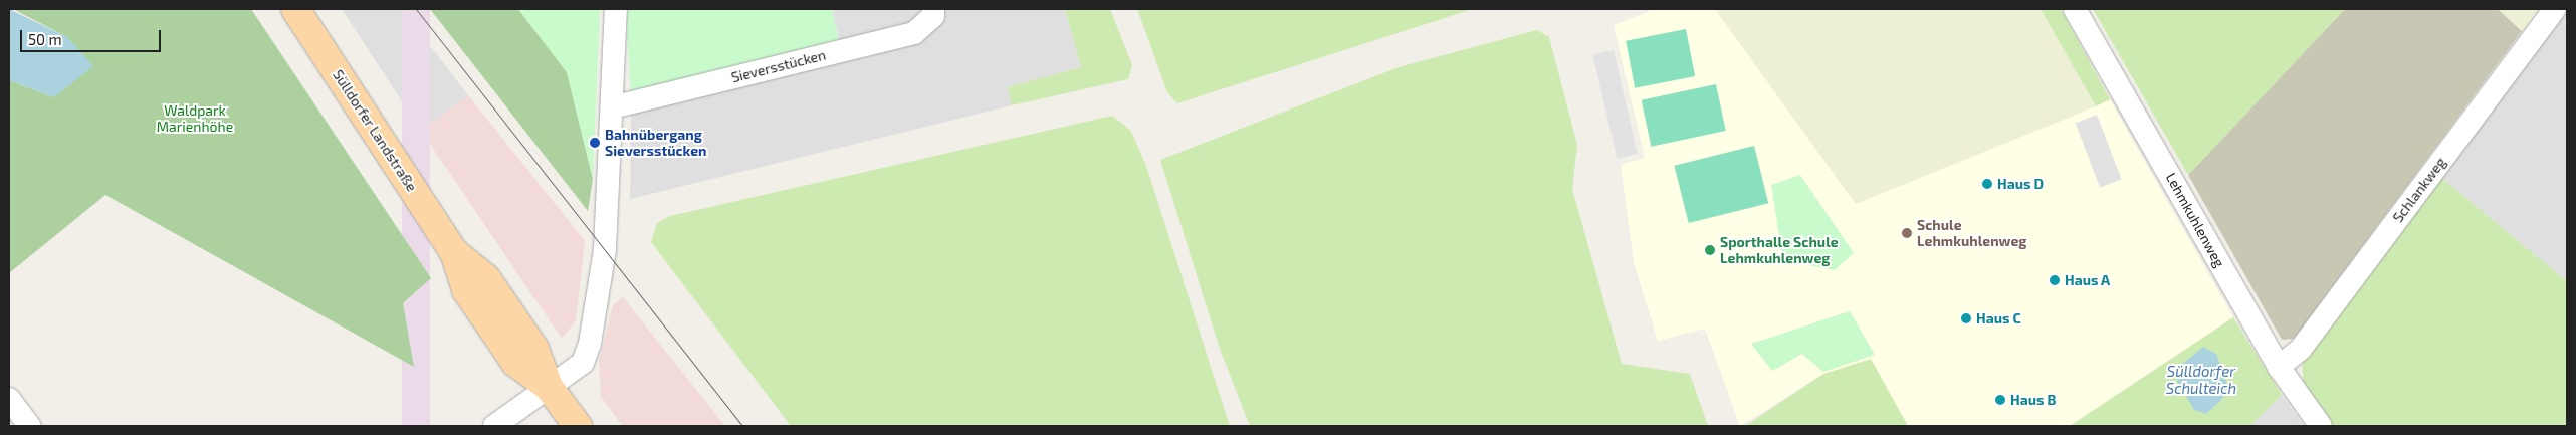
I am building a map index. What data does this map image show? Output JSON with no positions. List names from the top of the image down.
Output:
{
  "streets": {
    "main road": ["Sülldorfer Landstraße"],
    "street": ["Sieversstücken", "Schlankweg", "Lehmkuhlenweg"]
  },
  "crossings": [
    ["Schlankweg", "Lehmkuhlenweg"]
  ],
  "water": ["Sülldorfer Schulteich"],
  "parks": ["Waldpark Marienhöhe"],
  "places": [
    "Bahnübergang Sieversstücken",
    "Haus D",
    "Schule Lehmkuhlenweg",
    "Sporthalle Schule Lehmkuhlenweg",
    "Haus A",
    "Haus C",
    "Haus B"
  ],
  "scale_bar": "50 m"
}
